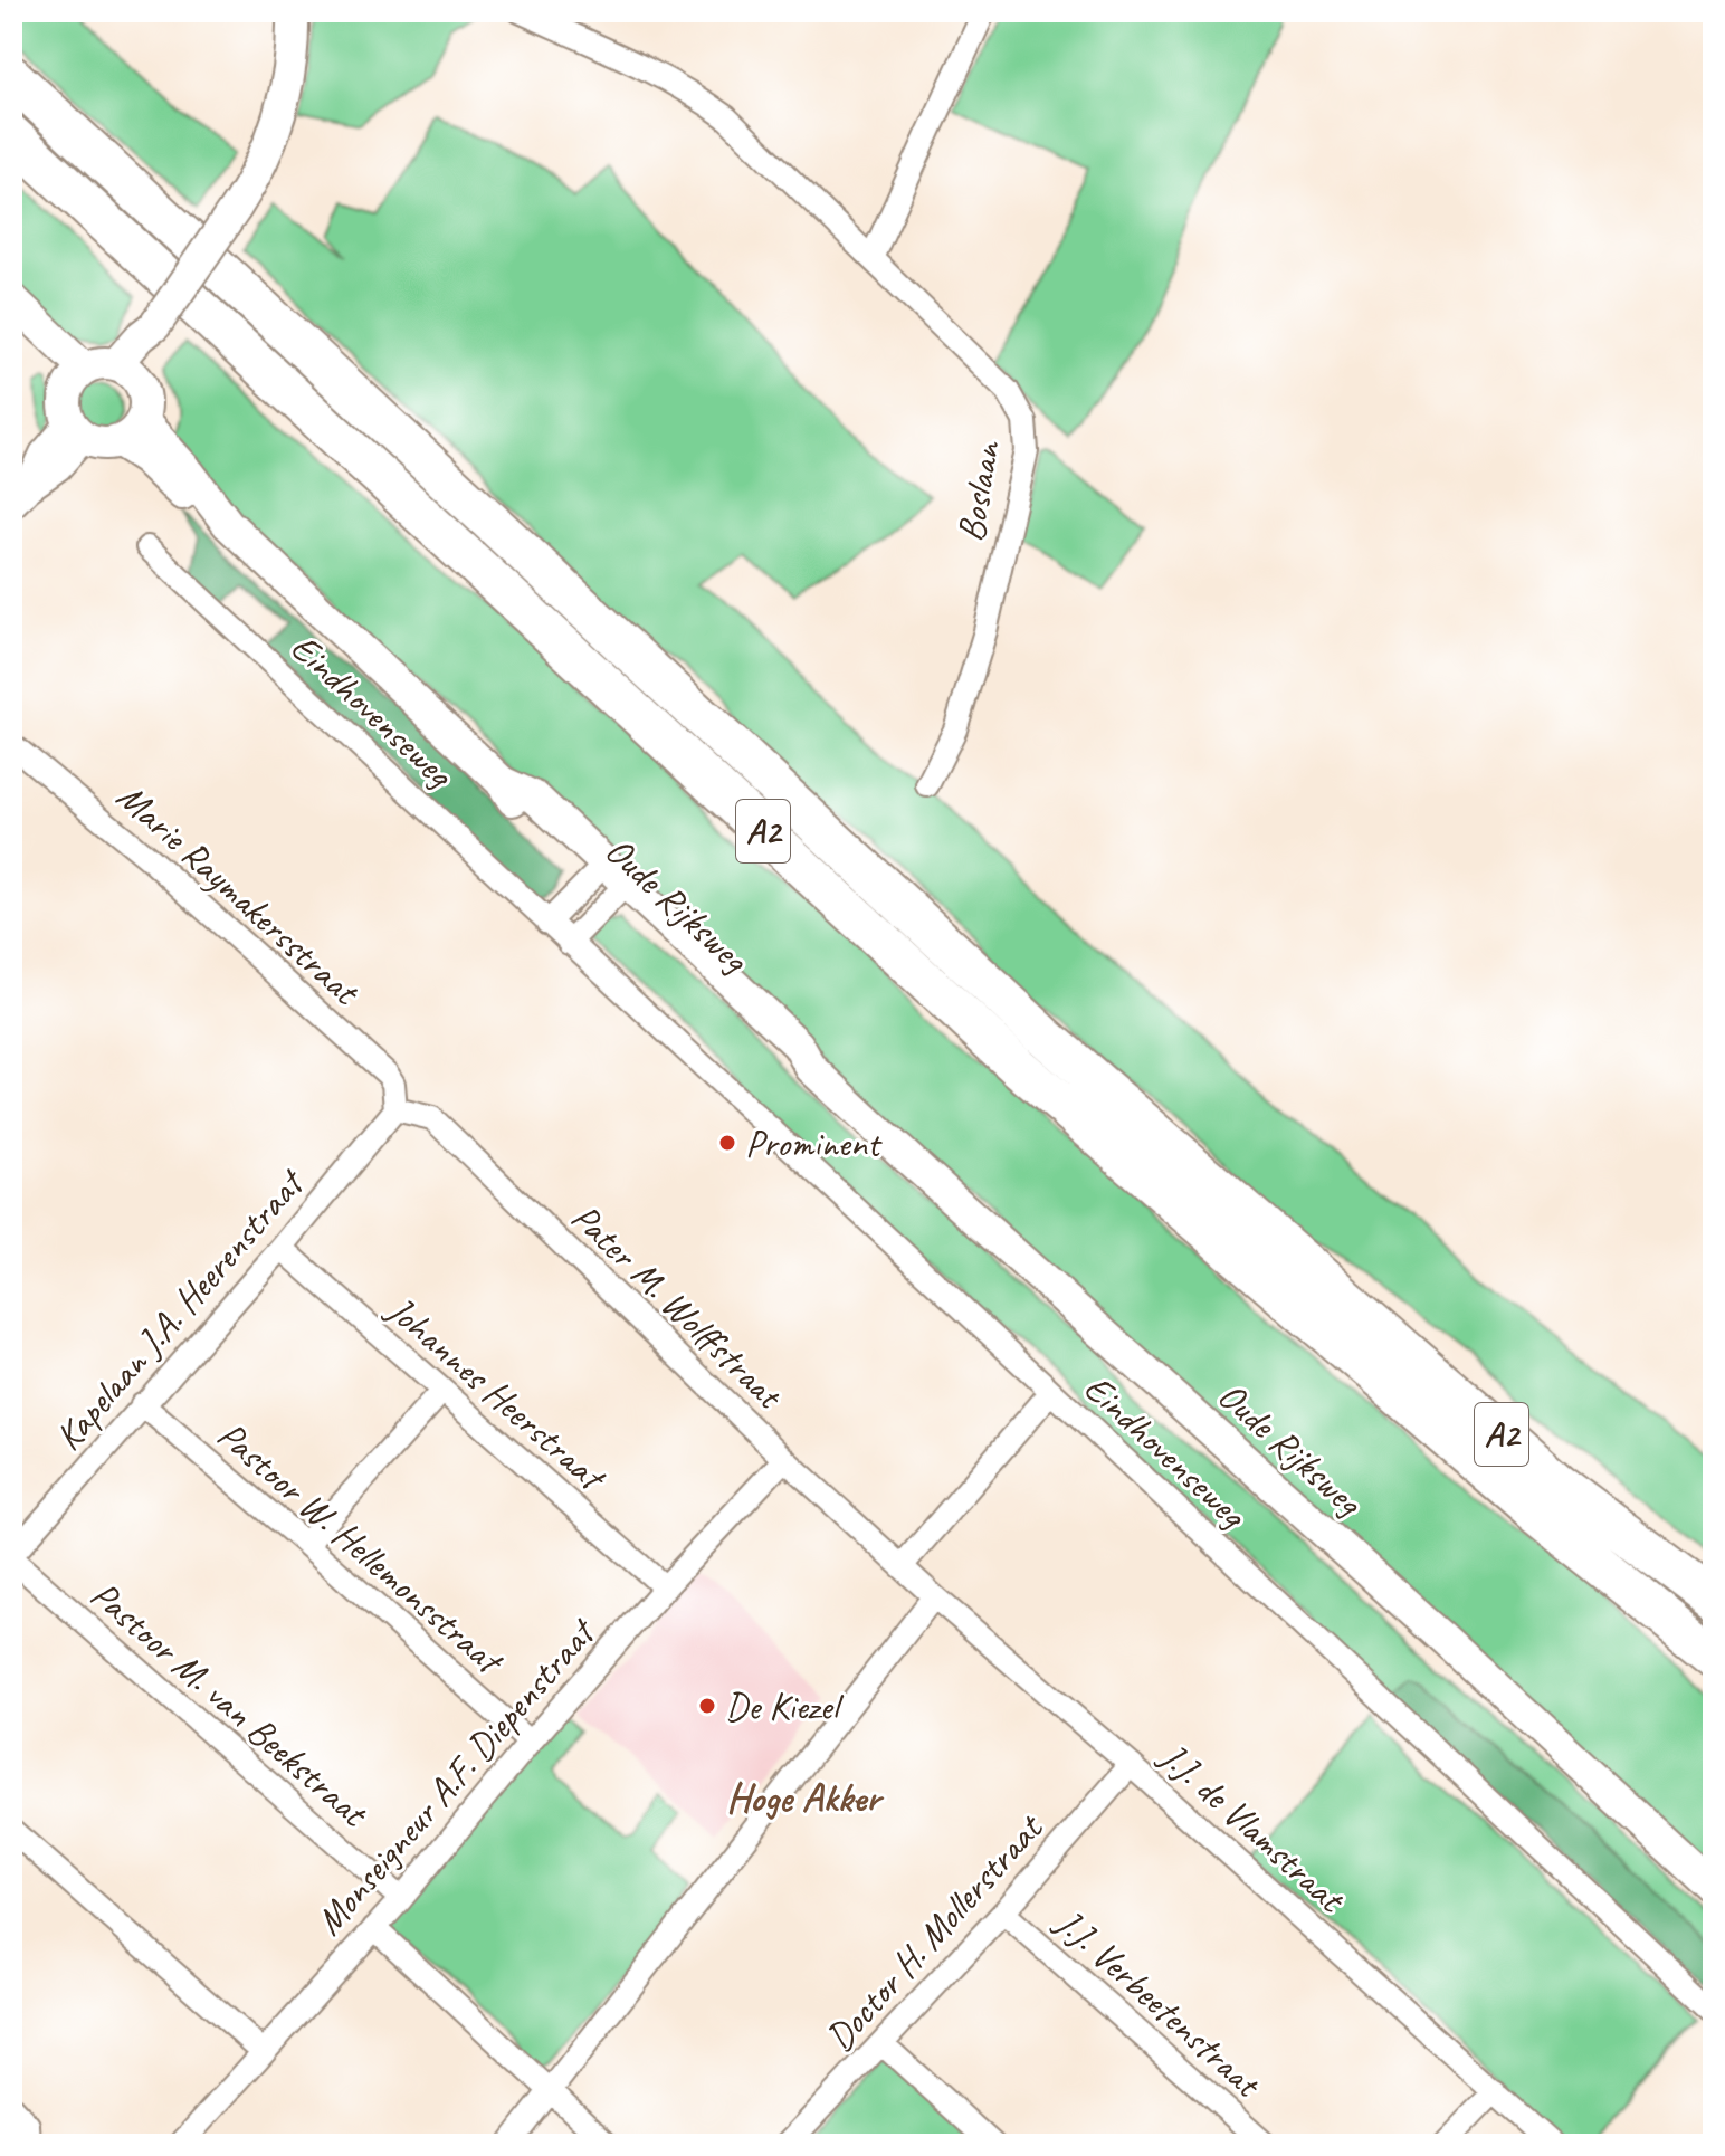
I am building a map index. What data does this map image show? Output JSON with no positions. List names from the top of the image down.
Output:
{
  "streets": {
    "highway": ["A2"],
    "main road": ["Oude Rijksweg"],
    "street": [
      "Boslaan",
      "Eindhovenseweg",
      "Marie Raymakersstraat",
      "Pater M. Wolffstraat",
      "Kapelaan J.A. Heerenstraat",
      "Johannes Heerstraat",
      "Pastoor W. Hellemonsstraat",
      "Pastoor M. van Beekstraat",
      "Monseigneur A.F. Diepenstraat",
      "J.J. de Vlamstraat",
      "Doctor H. Mollerstraat",
      "J.J. Verbeetenstraat"
    ]
  },
  "crossings": [
    ["Marie Raymakersstraat", "Pater M. Wolffstraat"],
    ["Marie Raymakersstraat", "Kapelaan J.A. Heerenstraat"],
    ["Pater M. Wolffstraat", "Kapelaan J.A. Heerenstraat"],
    ["Pater M. Wolffstraat", "Monseigneur A.F. Diepenstraat"],
    ["Pater M. Wolffstraat", "J.J. de Vlamstraat"],
    ["Kapelaan J.A. Heerenstraat", "Johannes Heerstraat"],
    ["Kapelaan J.A. Heerenstraat", "Pastoor W. Hellemonsstraat"],
    ["Kapelaan J.A. Heerenstraat", "Pastoor M. van Beekstraat"],
    ["Johannes Heerstraat", "Monseigneur A.F. Diepenstraat"],
    ["Pastoor W. Hellemonsstraat", "Monseigneur A.F. Diepenstraat"],
    ["Pastoor M. van Beekstraat", "Monseigneur A.F. Diepenstraat"],
    ["J.J. de Vlamstraat", "Doctor H. Mollerstraat"],
    ["Doctor H. Mollerstraat", "J.J. Verbeetenstraat"]
  ],
  "districts": ["Hoge Akker"],
  "places": ["Prominent", "De Kiezel"]
}
